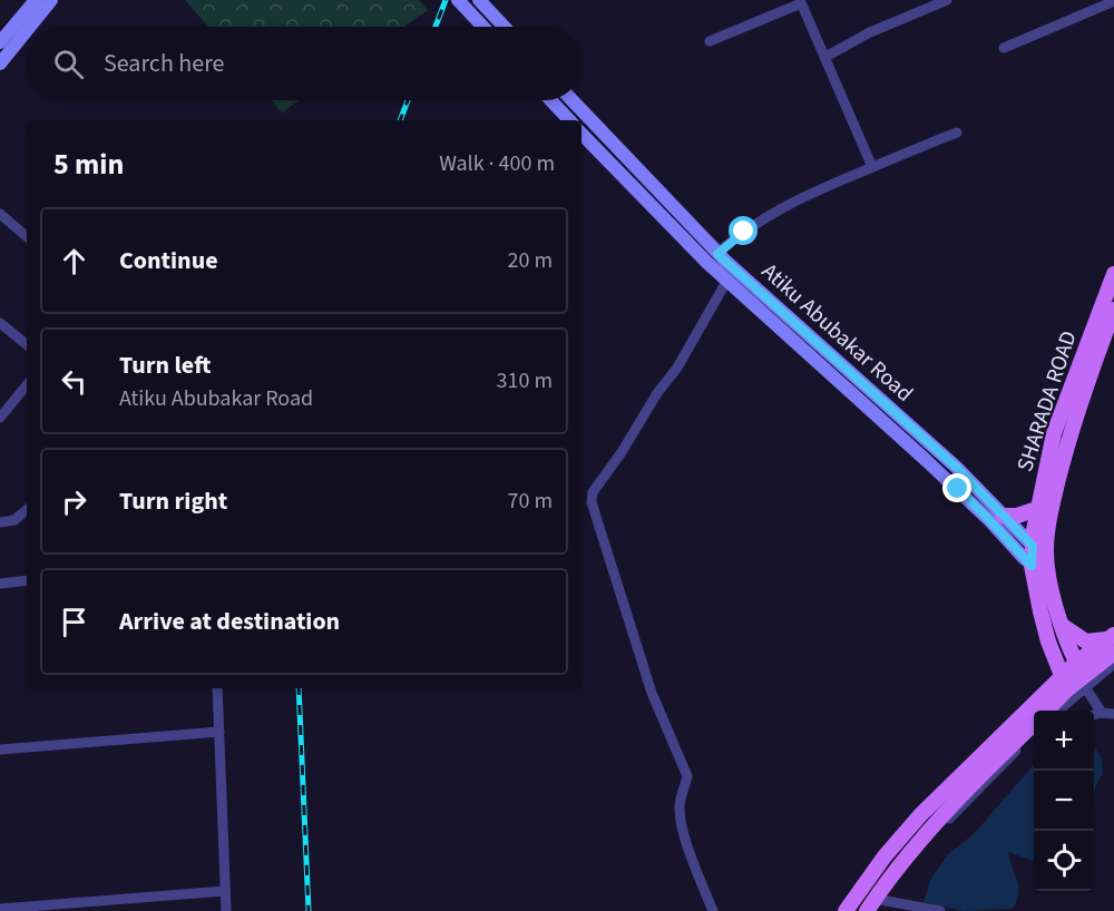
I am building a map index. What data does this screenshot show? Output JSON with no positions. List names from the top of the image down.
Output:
{
  "streets": {
    "main road": ["SHARADA ROAD"],
    "street": ["Atiku Abubakar Road"]
  },
  "crossings": [
    ["Atiku Abubakar Road", "SHARADA ROAD"]
  ],
  "page": {
    "search": "Search here",
    "heading": ["5 min", "Walk · 400 m"],
    "list": [
      ["Continue", "20 m"],
      ["Turn left", "Atiku Abubakar Road", "310 m"],
      ["Turn right", "70 m"],
      "Arrive at destination"
    ],
    "map_buttons": ["+", "−"]
  }
}
